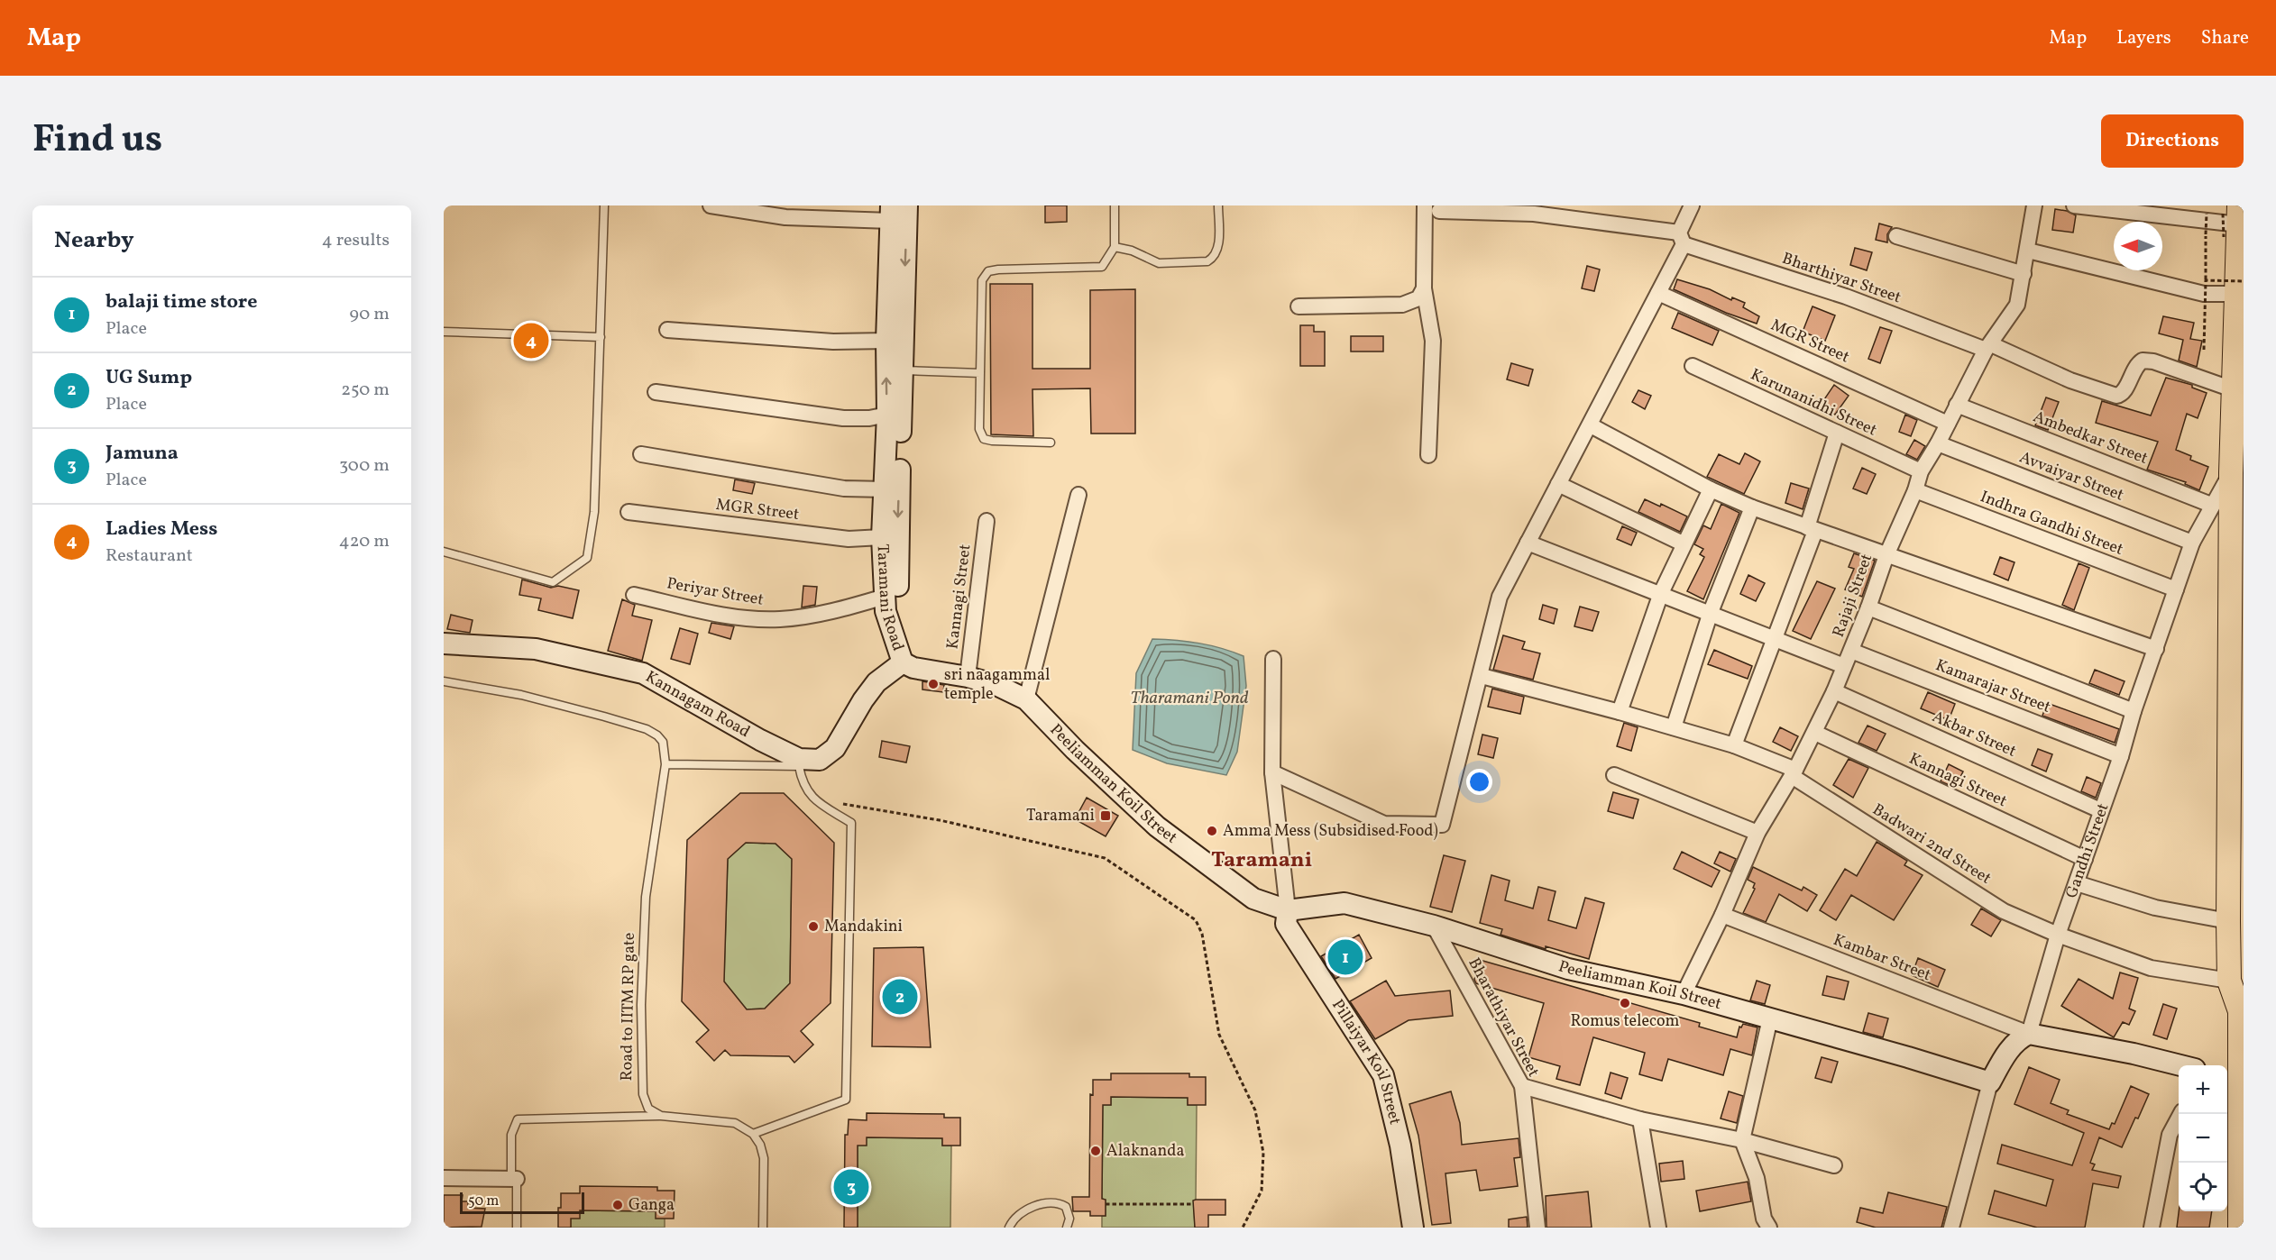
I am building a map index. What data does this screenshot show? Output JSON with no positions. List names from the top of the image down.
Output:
{
  "streets": {
    "street": [
      "Bharthiyar Street",
      "MGR Street",
      "Karunanidhi Street",
      "Ambedkar Street",
      "Avvaiyar Street",
      "Indhra Gandhi Street",
      "Periyar Street",
      "Rajaji Street",
      "Kannagi Street",
      "Taramani Road",
      "Kamarajar Street",
      "Kannagam Road",
      "Akbar Street",
      "Peeliamman Koil Street",
      "Badwari 2nd Street",
      "Gandhi Street",
      "Kambar Street",
      "Bharathiyar Street",
      "Pillaiyar Koil Street"
    ],
    "lane": ["Road to IITM RP gate"]
  },
  "crossings": [
    ["Bharthiyar Street", "Rajaji Street"],
    ["MGR Street", "Rajaji Street"],
    ["MGR Street", "Taramani Road"],
    ["Karunanidhi Street", "Rajaji Street"],
    ["Ambedkar Street", "Rajaji Street"],
    ["Ambedkar Street", "Gandhi Street"],
    ["Avvaiyar Street", "Rajaji Street"],
    ["Avvaiyar Street", "Gandhi Street"],
    ["Indhra Gandhi Street", "Rajaji Street"],
    ["Indhra Gandhi Street", "Gandhi Street"],
    ["Periyar Street", "Taramani Road"],
    ["Rajaji Street", "Kannagi Street"],
    ["Rajaji Street", "Kamarajar Street"],
    ["Rajaji Street", "Akbar Street"],
    ["Rajaji Street", "Peeliamman Koil Street"],
    ["Rajaji Street", "Badwari 2nd Street"],
    ["Rajaji Street", "Kambar Street"],
    ["Kannagi Street", "Peeliamman Koil Street"],
    ["Kannagi Street", "Gandhi Street"],
    ["Taramani Road", "Peeliamman Koil Street"],
    ["Kamarajar Street", "Gandhi Street"],
    ["Akbar Street", "Gandhi Street"],
    ["Peeliamman Koil Street", "Bharathiyar Street"],
    ["Peeliamman Koil Street", "Pillaiyar Koil Street"],
    ["Badwari 2nd Street", "Gandhi Street"],
    ["Gandhi Street", "Kambar Street"]
  ],
  "districts": ["Taramani"],
  "water": ["Tharamani Pond"],
  "places": {
    "other": [
      "sri naagammal temple",
      "Amma Mess (Subsidised Food)",
      "Mandakini",
      "Romus telecom",
      "Alaknanda",
      "Ganga"
    ],
    "transit": ["Taramani"]
  },
  "scale_bar": "50 m",
  "north": "left",
  "page": {
    "header": "Map",
    "nav": ["Map", "Layers", "Share"],
    "title": "Find us",
    "buttons": "Directions",
    "heading": ["Nearby", "4 results"],
    "list": [
      {
        "mark": "1",
        "name": "balaji time store",
        "note": "Place",
        "value": "90 m"
      },
      {
        "mark": "2",
        "name": "UG Sump",
        "note": "Place",
        "value": "250 m"
      },
      {
        "mark": "3",
        "name": "Jamuna",
        "note": "Place",
        "value": "300 m"
      },
      {
        "mark": "4",
        "name": "Ladies Mess",
        "note": "Restaurant",
        "value": "420 m"
      }
    ],
    "pins": [
      "4",
      "1",
      "2",
      "3"
    ],
    "map_buttons": ["+", "−"],
    "scale": "50 m"
  }
}
